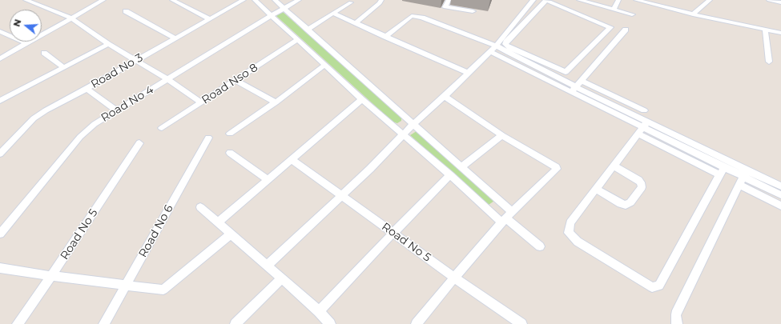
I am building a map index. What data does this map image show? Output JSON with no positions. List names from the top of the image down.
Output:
{
  "streets": {
    "street": [
      "Road No 3",
      "Road Nso 8",
      "Road No 4",
      "Road No 6",
      "Road No 5"
    ]
  },
  "north": "left"
}
